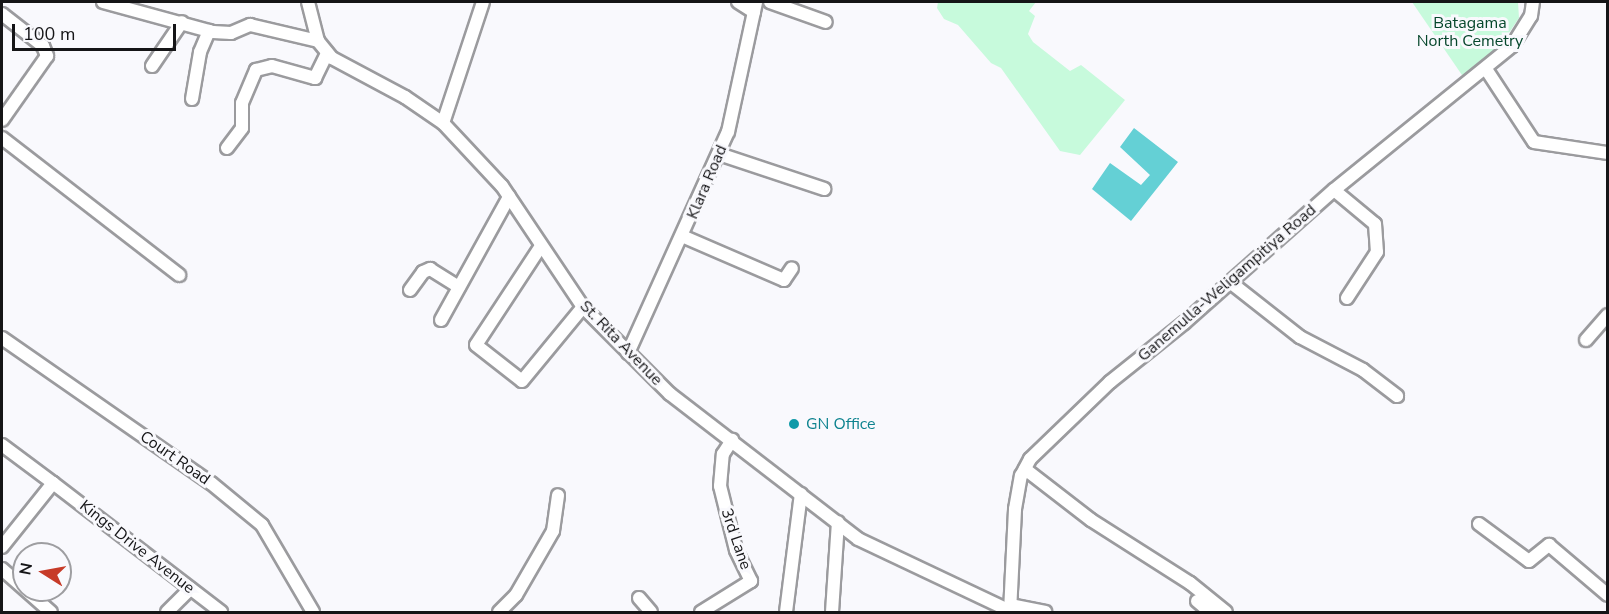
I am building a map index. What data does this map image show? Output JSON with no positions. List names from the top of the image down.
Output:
{
  "streets": {
    "street": [
      "Klara Road",
      "Ganemulla-Weligampitiya Road",
      "St. Rita Avenue",
      "Court Road",
      "3rd Lane",
      "Kings Drive Avenue"
    ]
  },
  "crossings": [
    ["Klara Road", "St. Rita Avenue"],
    ["Ganemulla-Weligampitiya Road", "St. Rita Avenue"],
    ["St. Rita Avenue", "3rd Lane"]
  ],
  "parks": ["Batagama North Cemetry"],
  "places": ["GN Office"],
  "scale_bar": "100 m",
  "north": "left"
}
